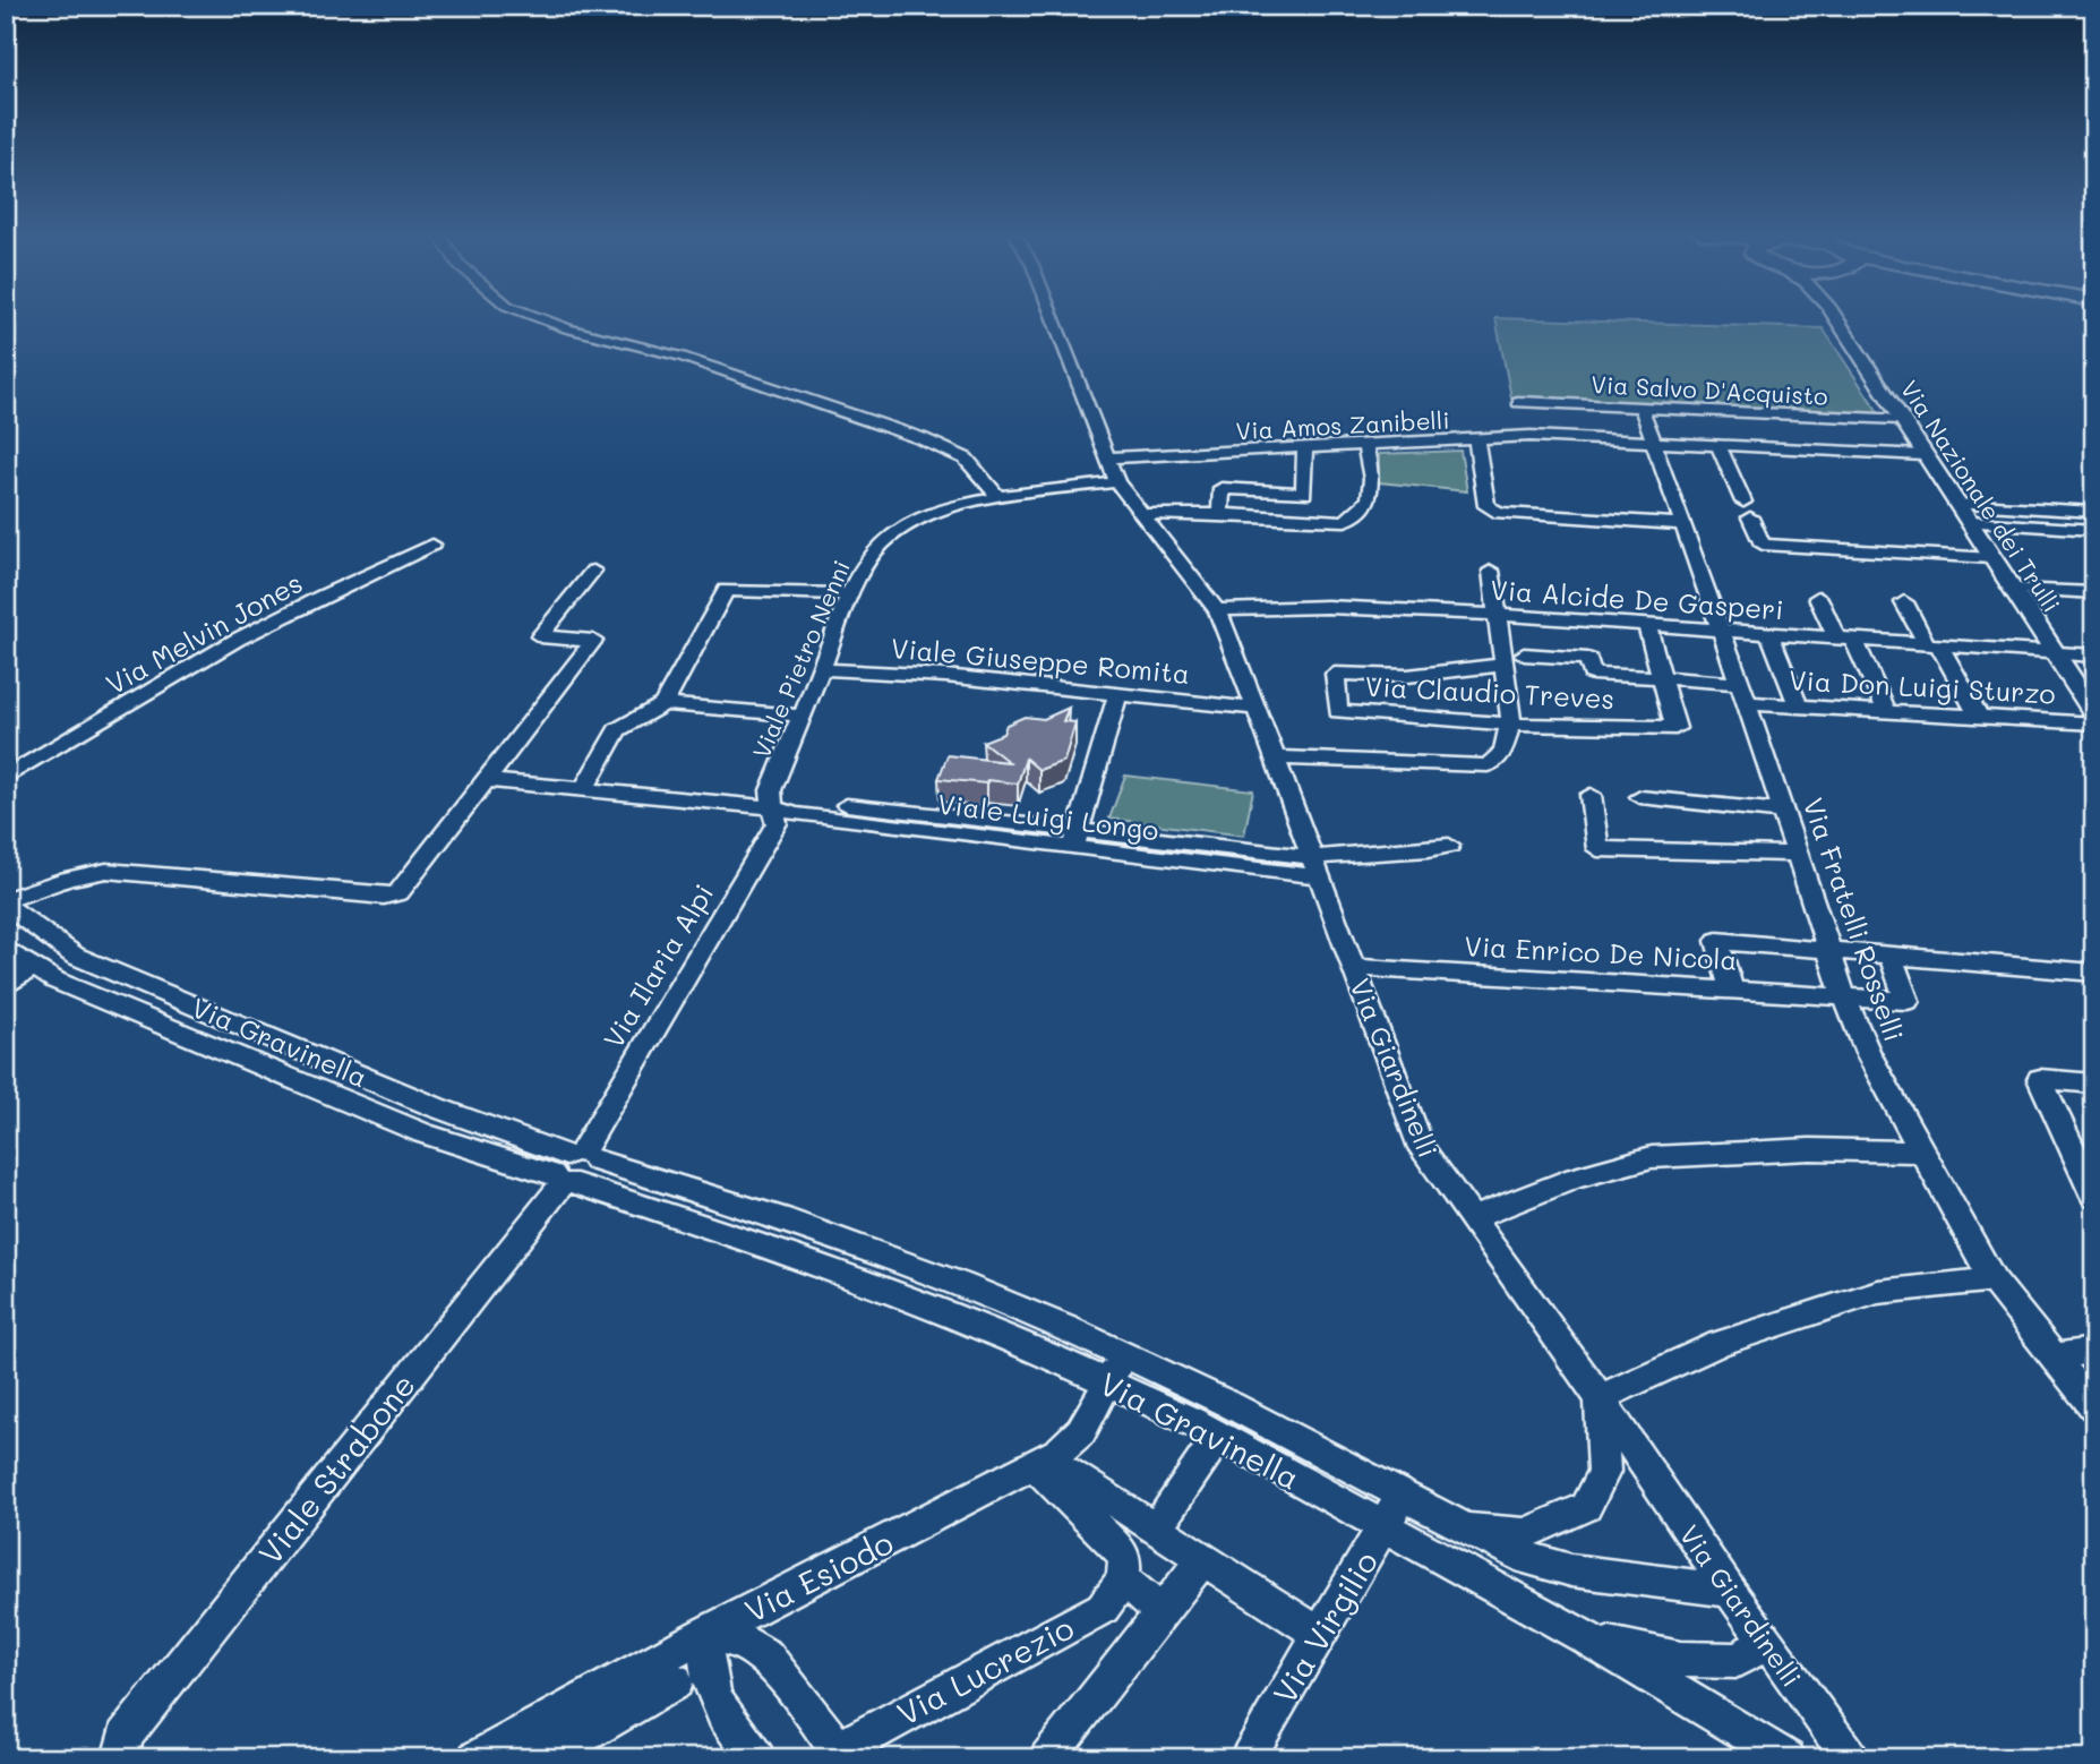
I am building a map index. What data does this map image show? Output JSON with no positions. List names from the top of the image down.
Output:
{
  "streets": {
    "street": [
      "Via Salvo D'Acquisto",
      "Via Amos Zanibelli",
      "Via Nazionale dei Trulli",
      "Via Alcide De Gasperi",
      "Via Melvin Jones",
      "Viale Pietro Nenni",
      "Viale Giuseppe Romita",
      "Via Don Luigi Sturzo",
      "Via Claudio Treves",
      "Viale Luigi Longo",
      "Via Fratelli Rosselli",
      "Via Enrico De Nicola",
      "Via Ilaria Alpi",
      "Via Gravinella",
      "Via Giardinelli",
      "Viale Strabone",
      "Via Esiodo",
      "Via Virgilio",
      "Via Lucrezio"
    ]
  },
  "crossings": [
    ["Via Salvo D'Acquisto", "Via Nazionale dei Trulli"],
    ["Via Salvo D'Acquisto", "Via Fratelli Rosselli"],
    ["Via Amos Zanibelli", "Via Nazionale dei Trulli"],
    ["Via Amos Zanibelli", "Via Fratelli Rosselli"],
    ["Via Amos Zanibelli", "Via Giardinelli"],
    ["Via Nazionale dei Trulli", "Via Alcide De Gasperi"],
    ["Via Alcide De Gasperi", "Via Fratelli Rosselli"],
    ["Via Alcide De Gasperi", "Via Giardinelli"],
    ["Viale Pietro Nenni", "Viale Giuseppe Romita"],
    ["Viale Pietro Nenni", "Viale Luigi Longo"],
    ["Viale Pietro Nenni", "Via Ilaria Alpi"],
    ["Viale Pietro Nenni", "Via Giardinelli"],
    ["Viale Giuseppe Romita", "Via Giardinelli"],
    ["Via Don Luigi Sturzo", "Via Claudio Treves"],
    ["Via Don Luigi Sturzo", "Via Fratelli Rosselli"],
    ["Viale Luigi Longo", "Via Ilaria Alpi"],
    ["Viale Luigi Longo", "Via Giardinelli"],
    ["Via Fratelli Rosselli", "Via Enrico De Nicola"],
    ["Via Enrico De Nicola", "Via Giardinelli"],
    ["Via Ilaria Alpi", "Via Gravinella"],
    ["Via Ilaria Alpi", "Viale Strabone"],
    ["Via Gravinella", "Via Giardinelli"],
    ["Via Gravinella", "Viale Strabone"],
    ["Via Gravinella", "Via Esiodo"],
    ["Via Gravinella", "Via Virgilio"]
  ]
}
